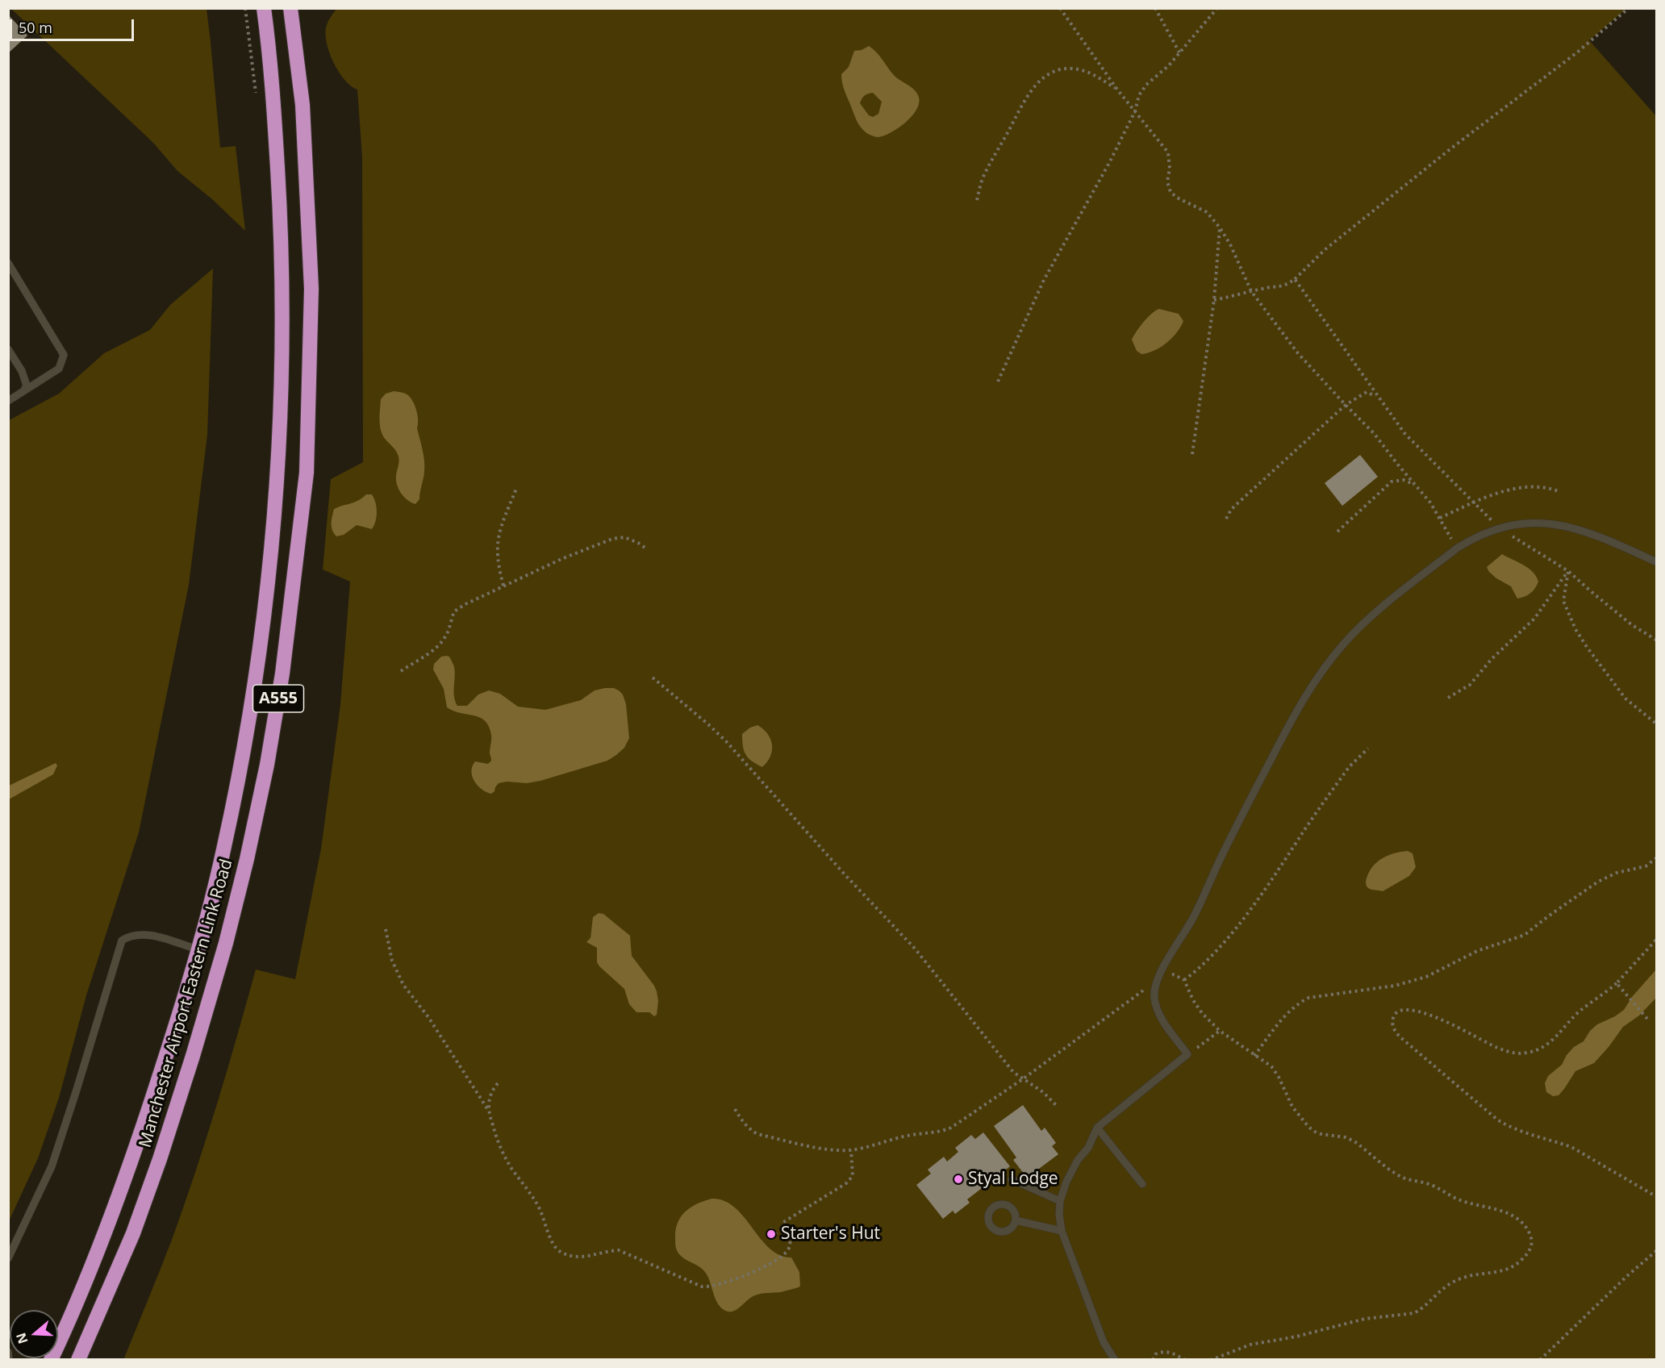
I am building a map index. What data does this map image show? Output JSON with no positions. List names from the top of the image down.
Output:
{
  "streets": {
    "highway": ["A555", "Manchester Airport Eastern Link Road"]
  },
  "places": ["Styal Lodge", "Starter's Hut"],
  "scale_bar": "50 m",
  "north": "left"
}
